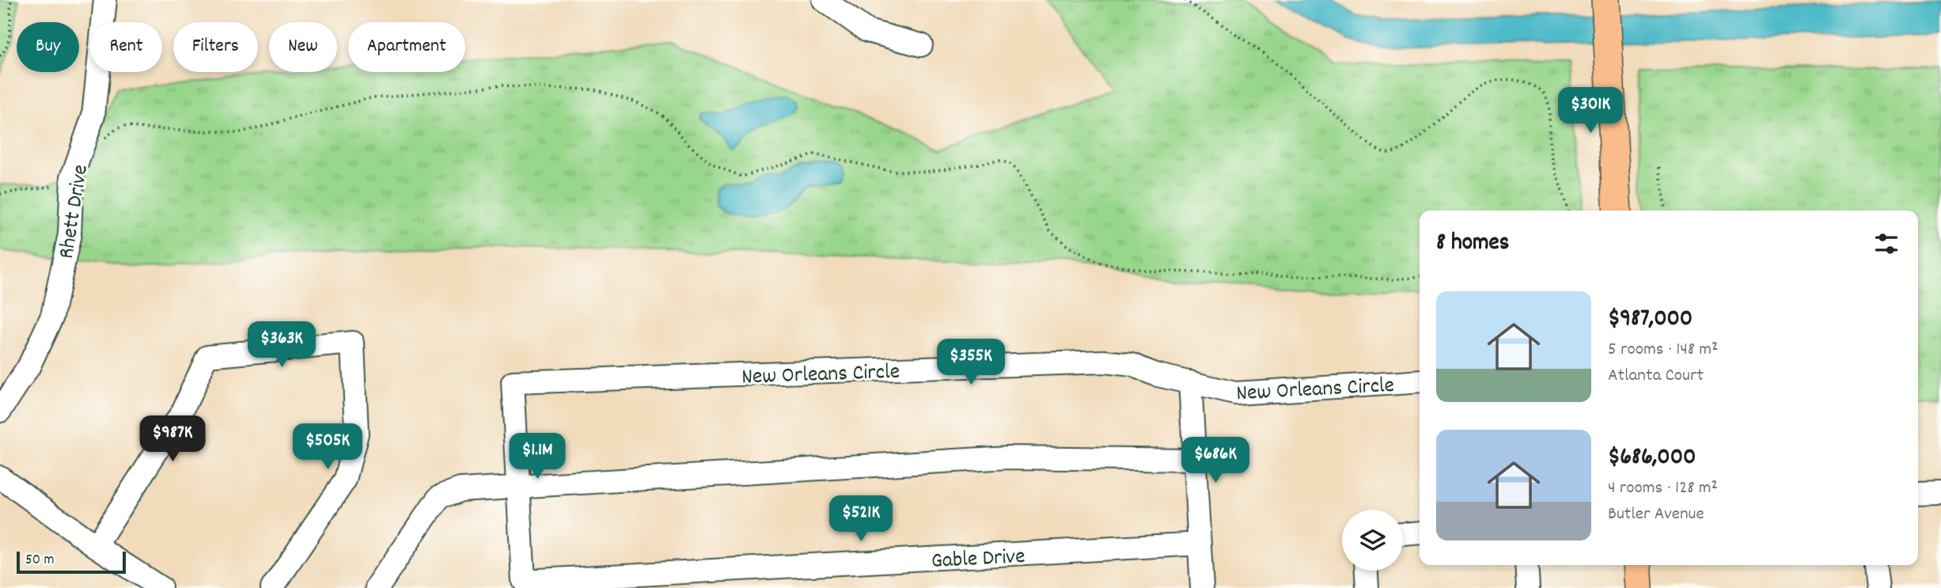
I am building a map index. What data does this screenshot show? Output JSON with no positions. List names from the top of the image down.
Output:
{
  "streets": {
    "street": ["Rhett Drive", "New Orleans Circle", "Gable Drive"]
  },
  "crossings": [
    ["New Orleans Circle", "Gable Drive"]
  ],
  "scale_bar": "50 m",
  "page": {
    "chip": [
      "Buy",
      "Rent",
      "Filters",
      "New",
      "Apartment"
    ],
    "price": [
      "$301K",
      "$363K",
      "$355K",
      "$987K",
      "$505K",
      "$1.1M",
      "$686K",
      "$521K"
    ],
    "heading": "8 homes",
    "list": [
      {
        "name": "$987,000",
        "note": "5 rooms · 148 m² · Atlanta Court"
      },
      {
        "name": "$686,000",
        "note": "4 rooms · 128 m² · Butler Avenue"
      }
    ],
    "scale": "50 m"
  }
}
